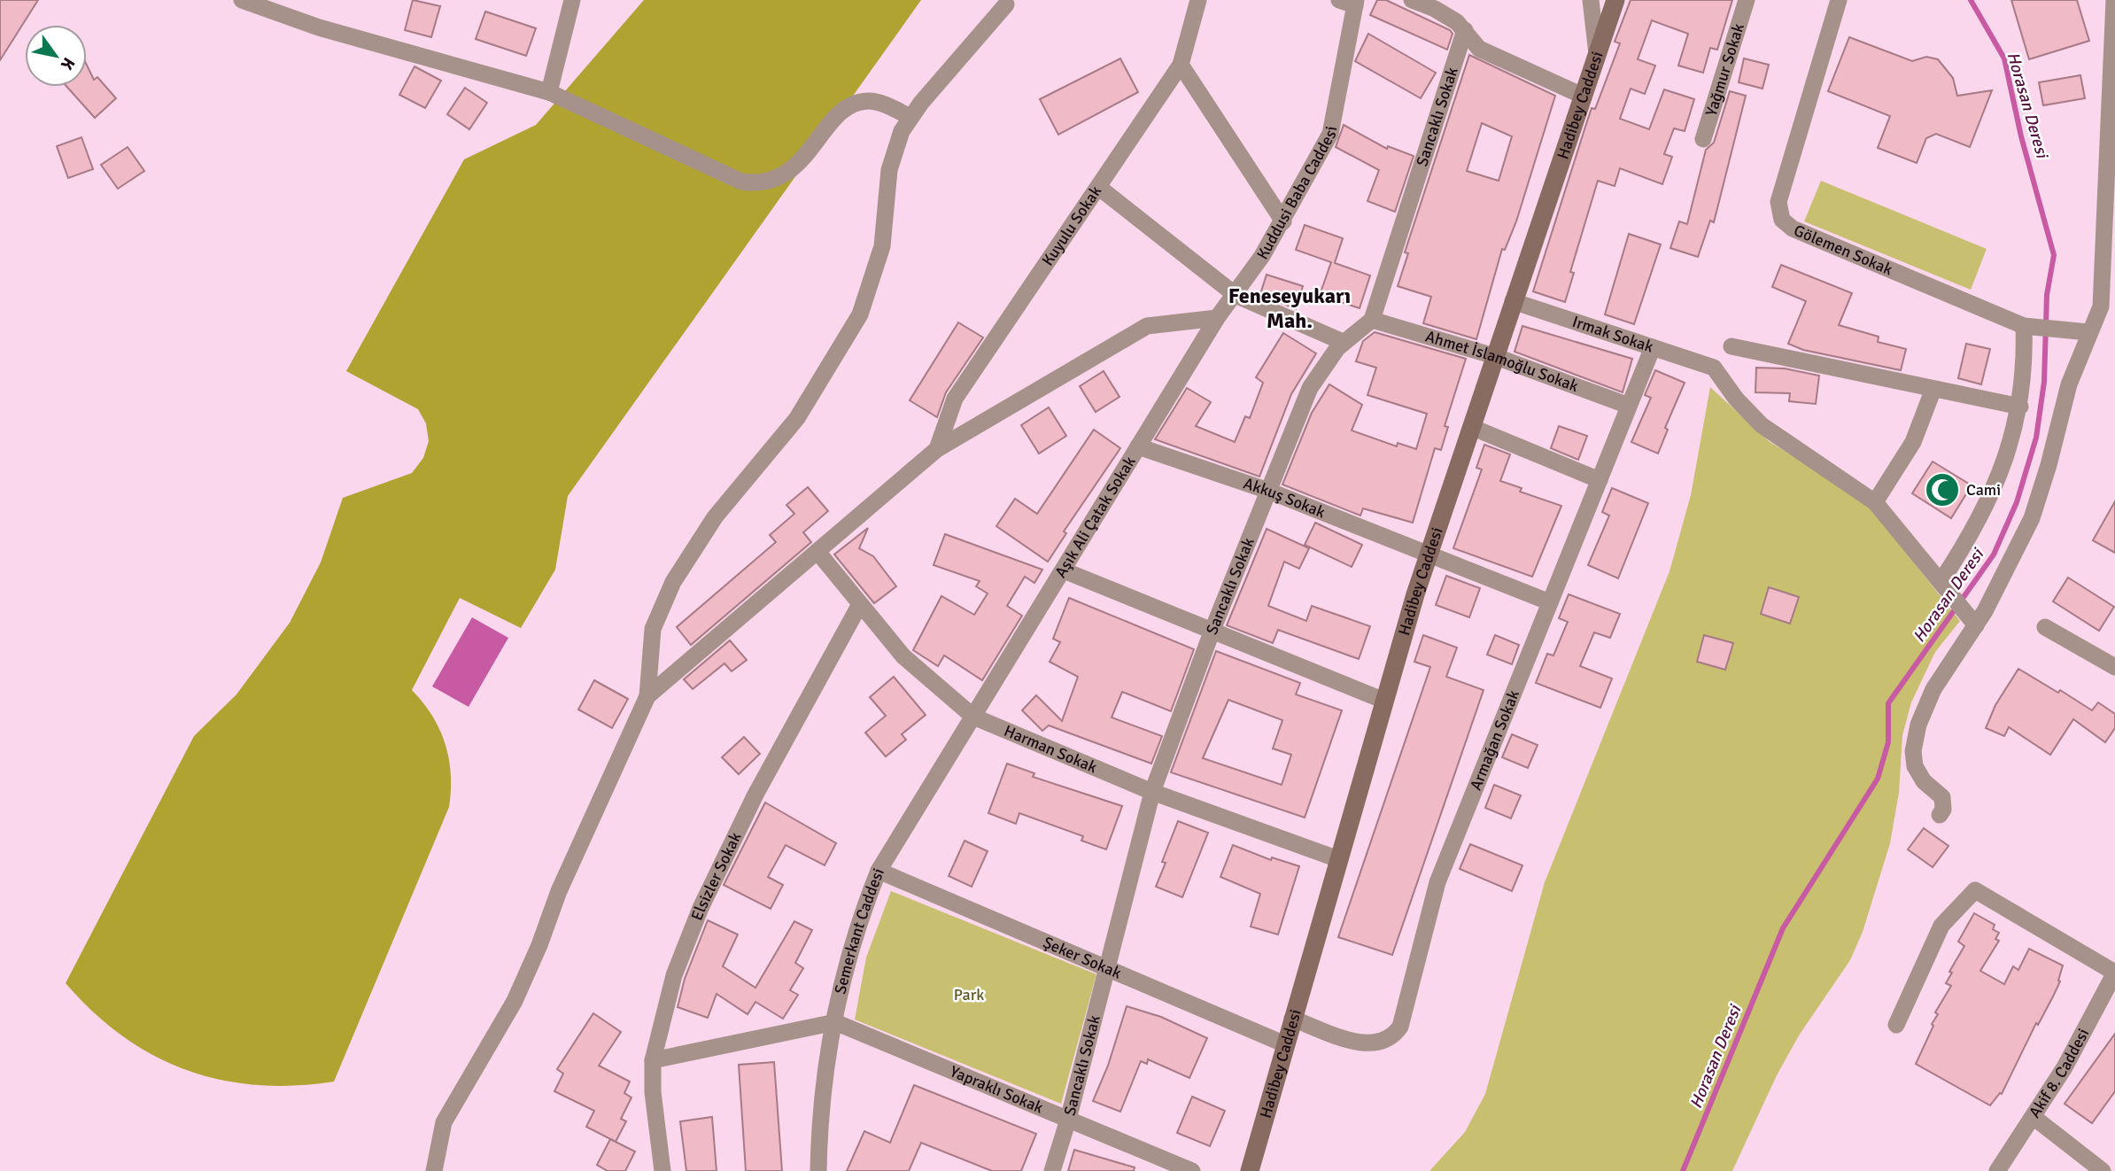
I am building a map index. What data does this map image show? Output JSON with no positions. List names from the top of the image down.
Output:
{
  "streets": {
    "main road": ["Hadibey Caddesi"],
    "street": [
      "Yağmur Sokak",
      "Sancaklı Sokak",
      "Kuddusi Baba Caddesi",
      "Kuyulu Sokak",
      "Gölemen Sokak",
      "Irmak Sokak",
      "Ahmet İslamoğlu Sokak",
      "Akkuş Sokak",
      "Aşık Ali Çatak Sokak",
      "Armağan Sokak",
      "Harman Sokak",
      "Elsizler Sokak",
      "Semerkant Caddesi",
      "Şeker Sokak",
      "Akif 8. Caddesi",
      "Yapraklı Sokak"
    ]
  },
  "crossings": [
    ["Hadibey Caddesi", "Irmak Sokak"],
    ["Hadibey Caddesi", "Ahmet İslamoğlu Sokak"],
    ["Hadibey Caddesi", "Akkuş Sokak"],
    ["Hadibey Caddesi", "Armağan Sokak"],
    ["Hadibey Caddesi", "Harman Sokak"],
    ["Hadibey Caddesi", "Şeker Sokak"],
    ["Sancaklı Sokak", "Ahmet İslamoğlu Sokak"],
    ["Sancaklı Sokak", "Akkuş Sokak"],
    ["Sancaklı Sokak", "Harman Sokak"],
    ["Sancaklı Sokak", "Şeker Sokak"],
    ["Sancaklı Sokak", "Yapraklı Sokak"],
    ["Kuddusi Baba Caddesi", "Aşık Ali Çatak Sokak"],
    ["Irmak Sokak", "Armağan Sokak"],
    ["Ahmet İslamoğlu Sokak", "Armağan Sokak"],
    ["Akkuş Sokak", "Aşık Ali Çatak Sokak"],
    ["Akkuş Sokak", "Armağan Sokak"],
    ["Aşık Ali Çatak Sokak", "Harman Sokak"],
    ["Aşık Ali Çatak Sokak", "Semerkant Caddesi"],
    ["Harman Sokak", "Elsizler Sokak"],
    ["Harman Sokak", "Semerkant Caddesi"],
    ["Semerkant Caddesi", "Şeker Sokak"],
    ["Semerkant Caddesi", "Yapraklı Sokak"]
  ],
  "districts": ["Feneseyukarı Mah."],
  "water": ["Horasan Deresi"],
  "parks": ["Park"],
  "places": {
    "mosque": ["Cami"]
  },
  "north": "bottom right"
}
